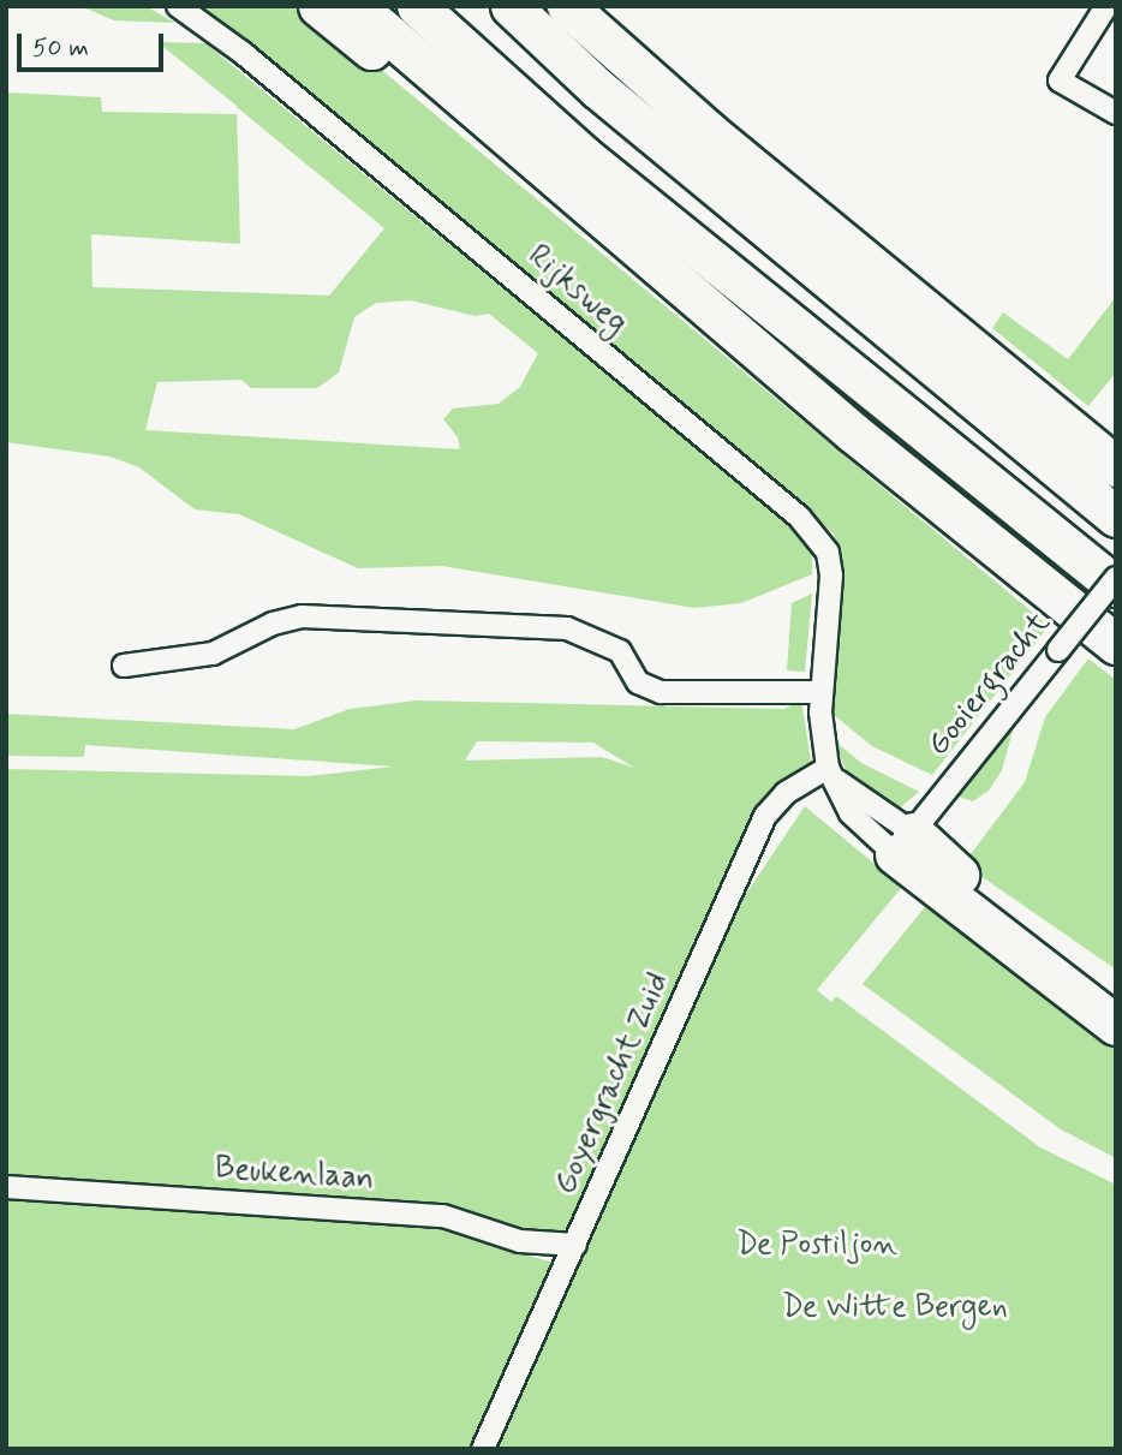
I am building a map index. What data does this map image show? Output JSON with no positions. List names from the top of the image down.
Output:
{
  "streets": {
    "street": [
      "Rijksweg",
      "Gooiergracht",
      "Goyergracht Zuid",
      "Beukenlaan"
    ]
  },
  "crossings": [
    ["Goyergracht Zuid", "Beukenlaan"]
  ],
  "parks": ["De Postiljon", "De Witte Bergen"],
  "scale_bar": "50 m"
}
